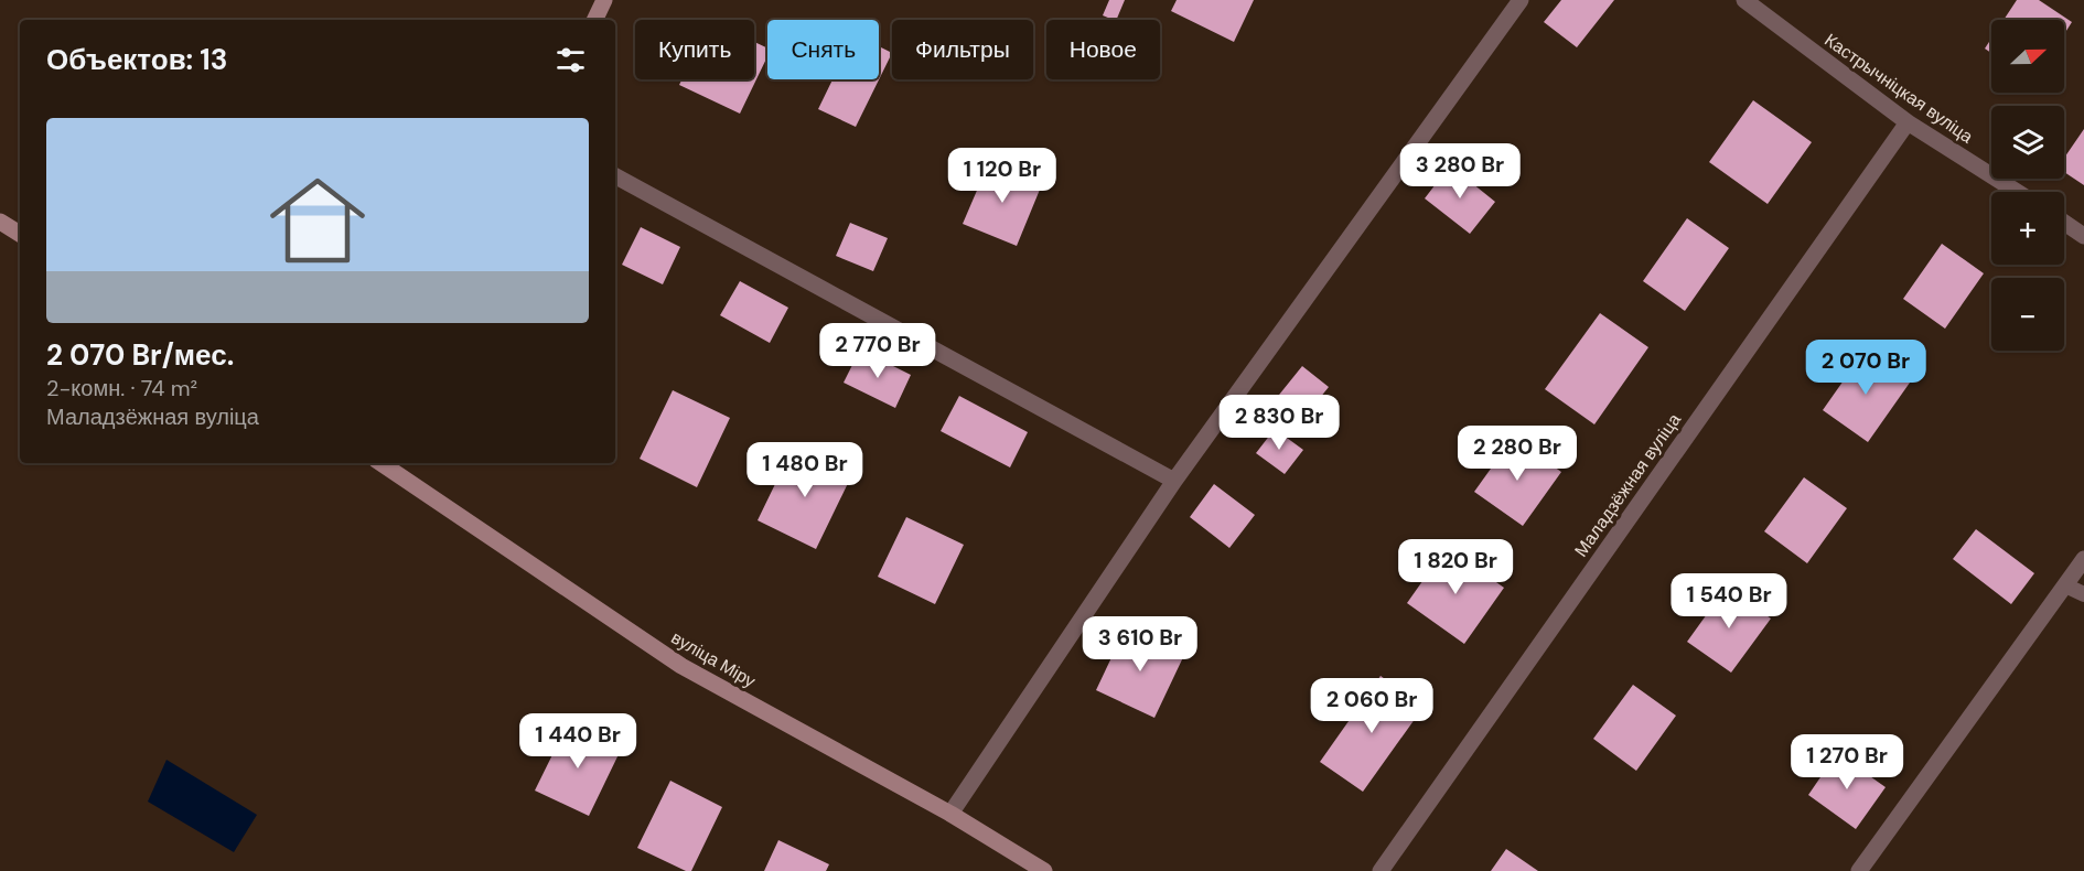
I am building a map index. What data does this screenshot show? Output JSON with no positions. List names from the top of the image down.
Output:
{
  "streets": {
    "street": ["Кастрычніцкая вуліца", "Маладзёжная вуліца", "вуліца Міру"]
  },
  "crossings": [
    ["Кастрычніцкая вуліца", "Маладзёжная вуліца"]
  ],
  "north": "right",
  "page": {
    "map_buttons": ["+", "−"],
    "chip": [
      "Купить",
      "Снять",
      "Фильтры",
      "Новое"
    ],
    "heading": "Объектов: 13",
    "list": [
      {
        "name": "2 070 Br/мес.",
        "note": "2-комн. · 74 m² · Маладзёжная вуліца"
      }
    ],
    "price": [
      "3 280 Br",
      "1 120 Br",
      "2 770 Br",
      "2 070 Br",
      "2 830 Br",
      "2 280 Br",
      "1 480 Br",
      "1 820 Br",
      "1 540 Br",
      "3 610 Br",
      "2 060 Br",
      "1 440 Br",
      "1 270 Br"
    ]
  }
}
